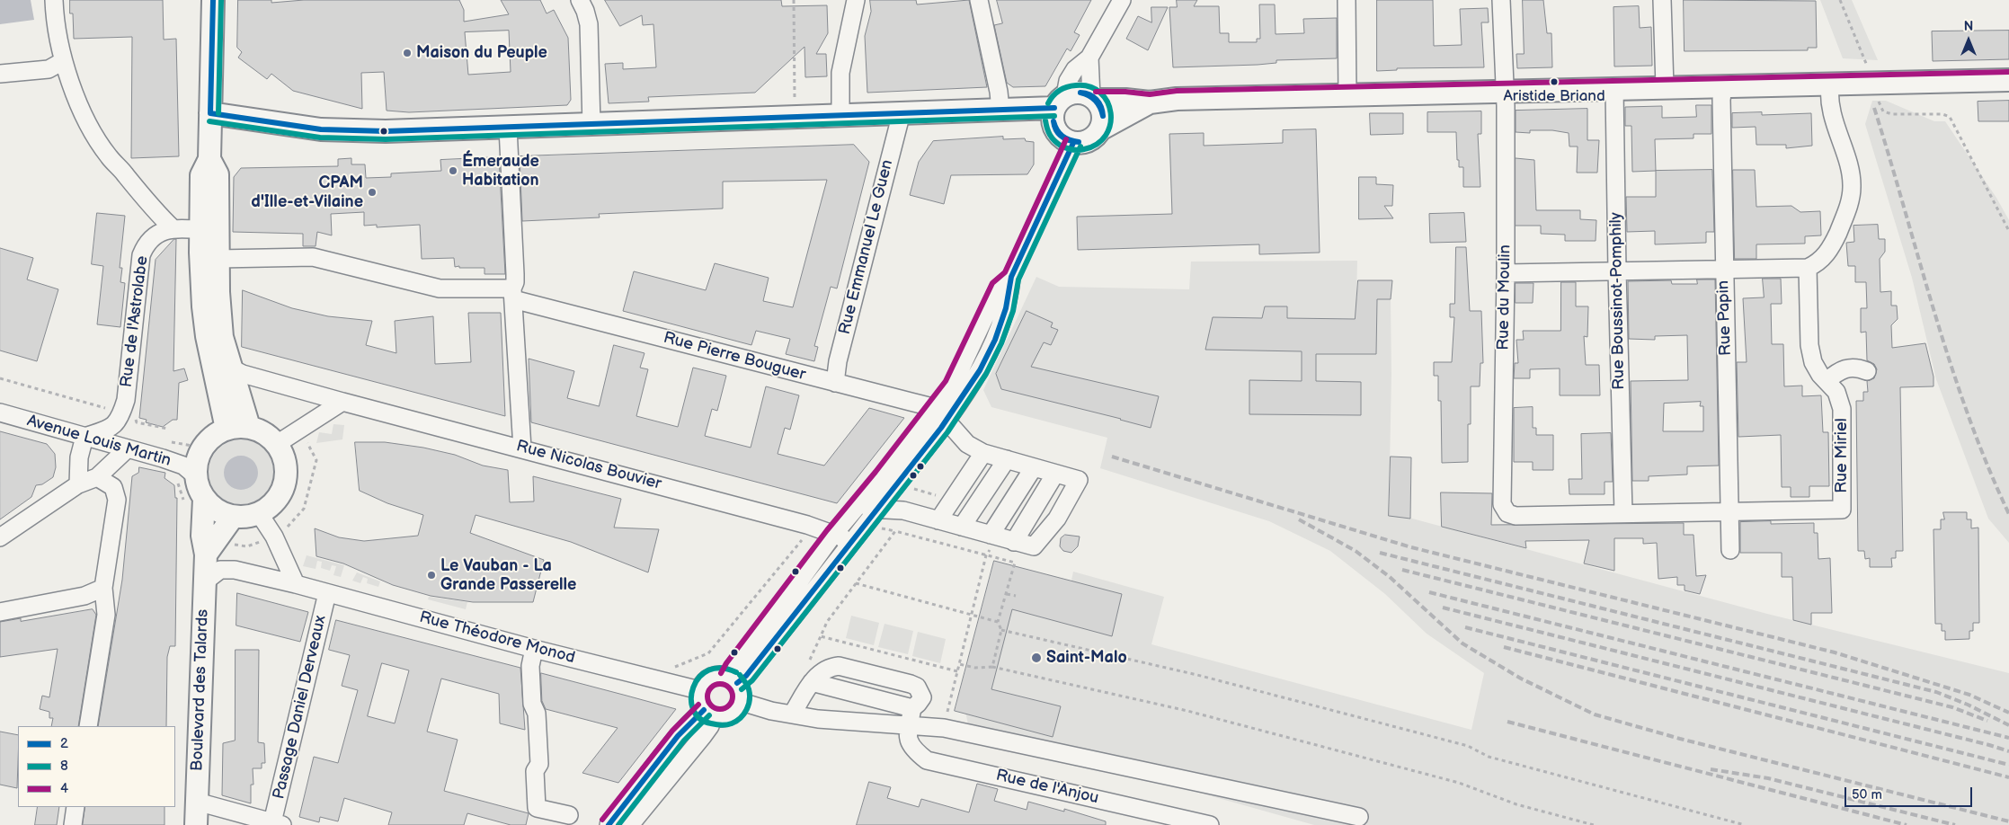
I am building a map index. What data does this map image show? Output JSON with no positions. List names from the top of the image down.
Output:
{
  "streets": {
    "main road": ["Boulevard des Talards"],
    "street": [
      "Rue Emmanuel Le Guen",
      "Rue du Moulin",
      "Rue Boussinot-Pomphily",
      "Rue Papin",
      "Rue de l'Astrolabe",
      "Rue Pierre Bouguer",
      "Avenue Louis Martin",
      "Rue Miriel",
      "Rue Nicolas Bouvier",
      "Rue Théodore Monod",
      "Passage Daniel Derveaux",
      "Rue de l'Anjou"
    ]
  },
  "crossings": [
    ["Rue Emmanuel Le Guen", "Rue Pierre Bouguer"],
    ["Rue du Moulin", "Rue Miriel"],
    ["Rue Boussinot-Pomphily", "Rue Miriel"],
    ["Rue Papin", "Rue Miriel"],
    ["Avenue Louis Martin", "Boulevard des Talards"],
    ["Rue Théodore Monod", "Boulevard des Talards"],
    ["Rue Théodore Monod", "Passage Daniel Derveaux"]
  ],
  "places": [
    "Maison du Peuple",
    "Aristide Briand",
    "Émeraude Habitation",
    "CPAM d'Ille-et-Vilaine",
    "Le Vauban - La Grande Passerelle",
    "Saint-Malo"
  ],
  "lines": ["transit line 2", "transit line 8", "transit line 4"],
  "legend": ["2", "8", "4"],
  "scale_bar": "50 m",
  "north": "top"
}
